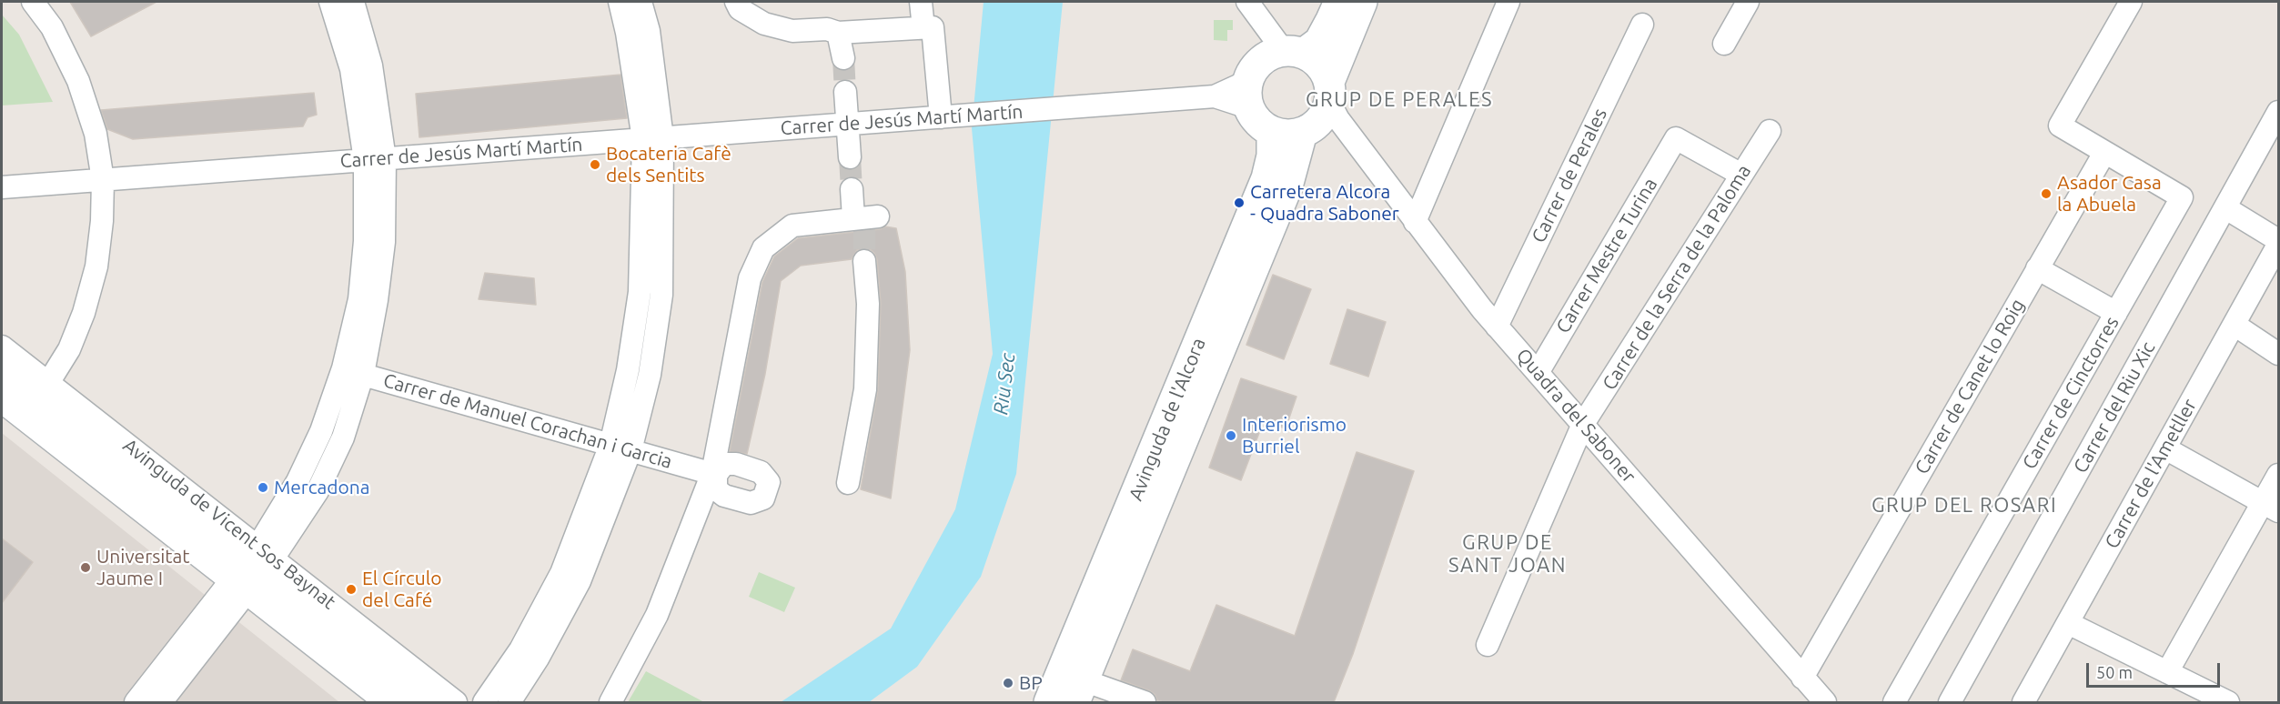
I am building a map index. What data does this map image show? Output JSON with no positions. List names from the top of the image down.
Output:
{
  "streets": {
    "main road": ["Avinguda de l'Alcora", "Avinguda de Vicent Sos Baynat"],
    "street": [
      "Carrer de Jesús Martí Martín",
      "Carrer de Perales",
      "Carrer Mestre Turina",
      "Carrer de la Serra de la Paloma",
      "Carrer de Canet lo Roig",
      "Carrer de Cinctorres",
      "Carrer del Riu Xic",
      "Quadra del Saboner",
      "Carrer de Manuel Corachan i Garcia",
      "Carrer de l'Ametller"
    ]
  },
  "crossings": [
    ["Carrer de Jesús Martí Martín", "Quadra del Saboner"],
    ["Carrer de Jesús Martí Martín", "Avinguda de l'Alcora"],
    ["Carrer de Perales", "Quadra del Saboner"],
    ["Carrer Mestre Turina", "Carrer de la Serra de la Paloma"],
    ["Carrer Mestre Turina", "Quadra del Saboner"],
    ["Carrer de la Serra de la Paloma", "Quadra del Saboner"],
    ["Carrer de Canet lo Roig", "Carrer de Cinctorres"],
    ["Carrer de Canet lo Roig", "Quadra del Saboner"],
    ["Quadra del Saboner", "Avinguda de l'Alcora"]
  ],
  "districts": ["GRUP DE PERALES", "GRUP DEL ROSARI", "GRUP DE SANT JOAN"],
  "water": ["Riu Sec"],
  "places": [
    "Bocateria Cafè dels Sentits",
    "Asador Casa la Abuela",
    "Carretera Alcora - Quadra Saboner",
    "Interiorismo Burriel",
    "Mercadona",
    "Universitat Jaume I",
    "El Círculo del Café",
    "BP"
  ],
  "scale_bar": "50 m"
}
